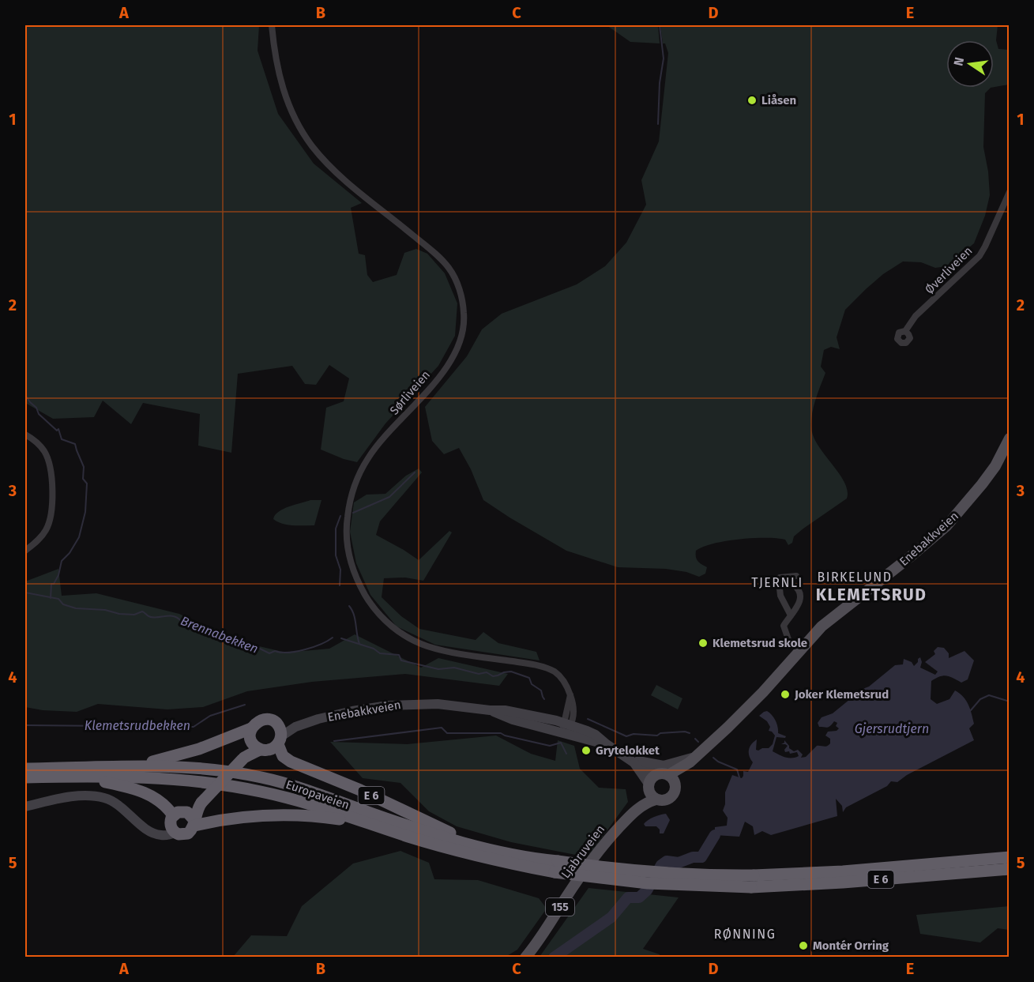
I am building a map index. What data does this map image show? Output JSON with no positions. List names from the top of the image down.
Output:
{
  "streets": {
    "highway": ["Europaveien", "E 6"],
    "main road": ["Enebakkveien", "Ljabruveien", "155"],
    "street": ["Øverliveien", "Sørliveien"]
  },
  "crossings": [
    ["Sørliveien", "Enebakkveien"],
    ["Enebakkveien", "E 6"],
    ["Enebakkveien", "Ljabruveien"],
    ["Enebakkveien", "155"],
    ["Europaveien", "E 6"],
    ["Ljabruveien", "155"]
  ],
  "districts": [
    "BIRKELUND",
    "TJERNLI",
    "KLEMETSRUD",
    "RØNNING"
  ],
  "water": ["Brennabekken", "Klemetsrudbekken", "Gjersrudtjern"],
  "places": [
    "Liåsen",
    "Klemetsrud skole",
    "Joker Klemetsrud",
    "Grytelokket",
    "Montér Orring"
  ],
  "north": "left",
  "grid": {
    "columns": [
      "A",
      "B",
      "C",
      "D",
      "E"
    ],
    "rows": [
      "1",
      "2",
      "3",
      "4",
      "5"
    ]
  }
}
